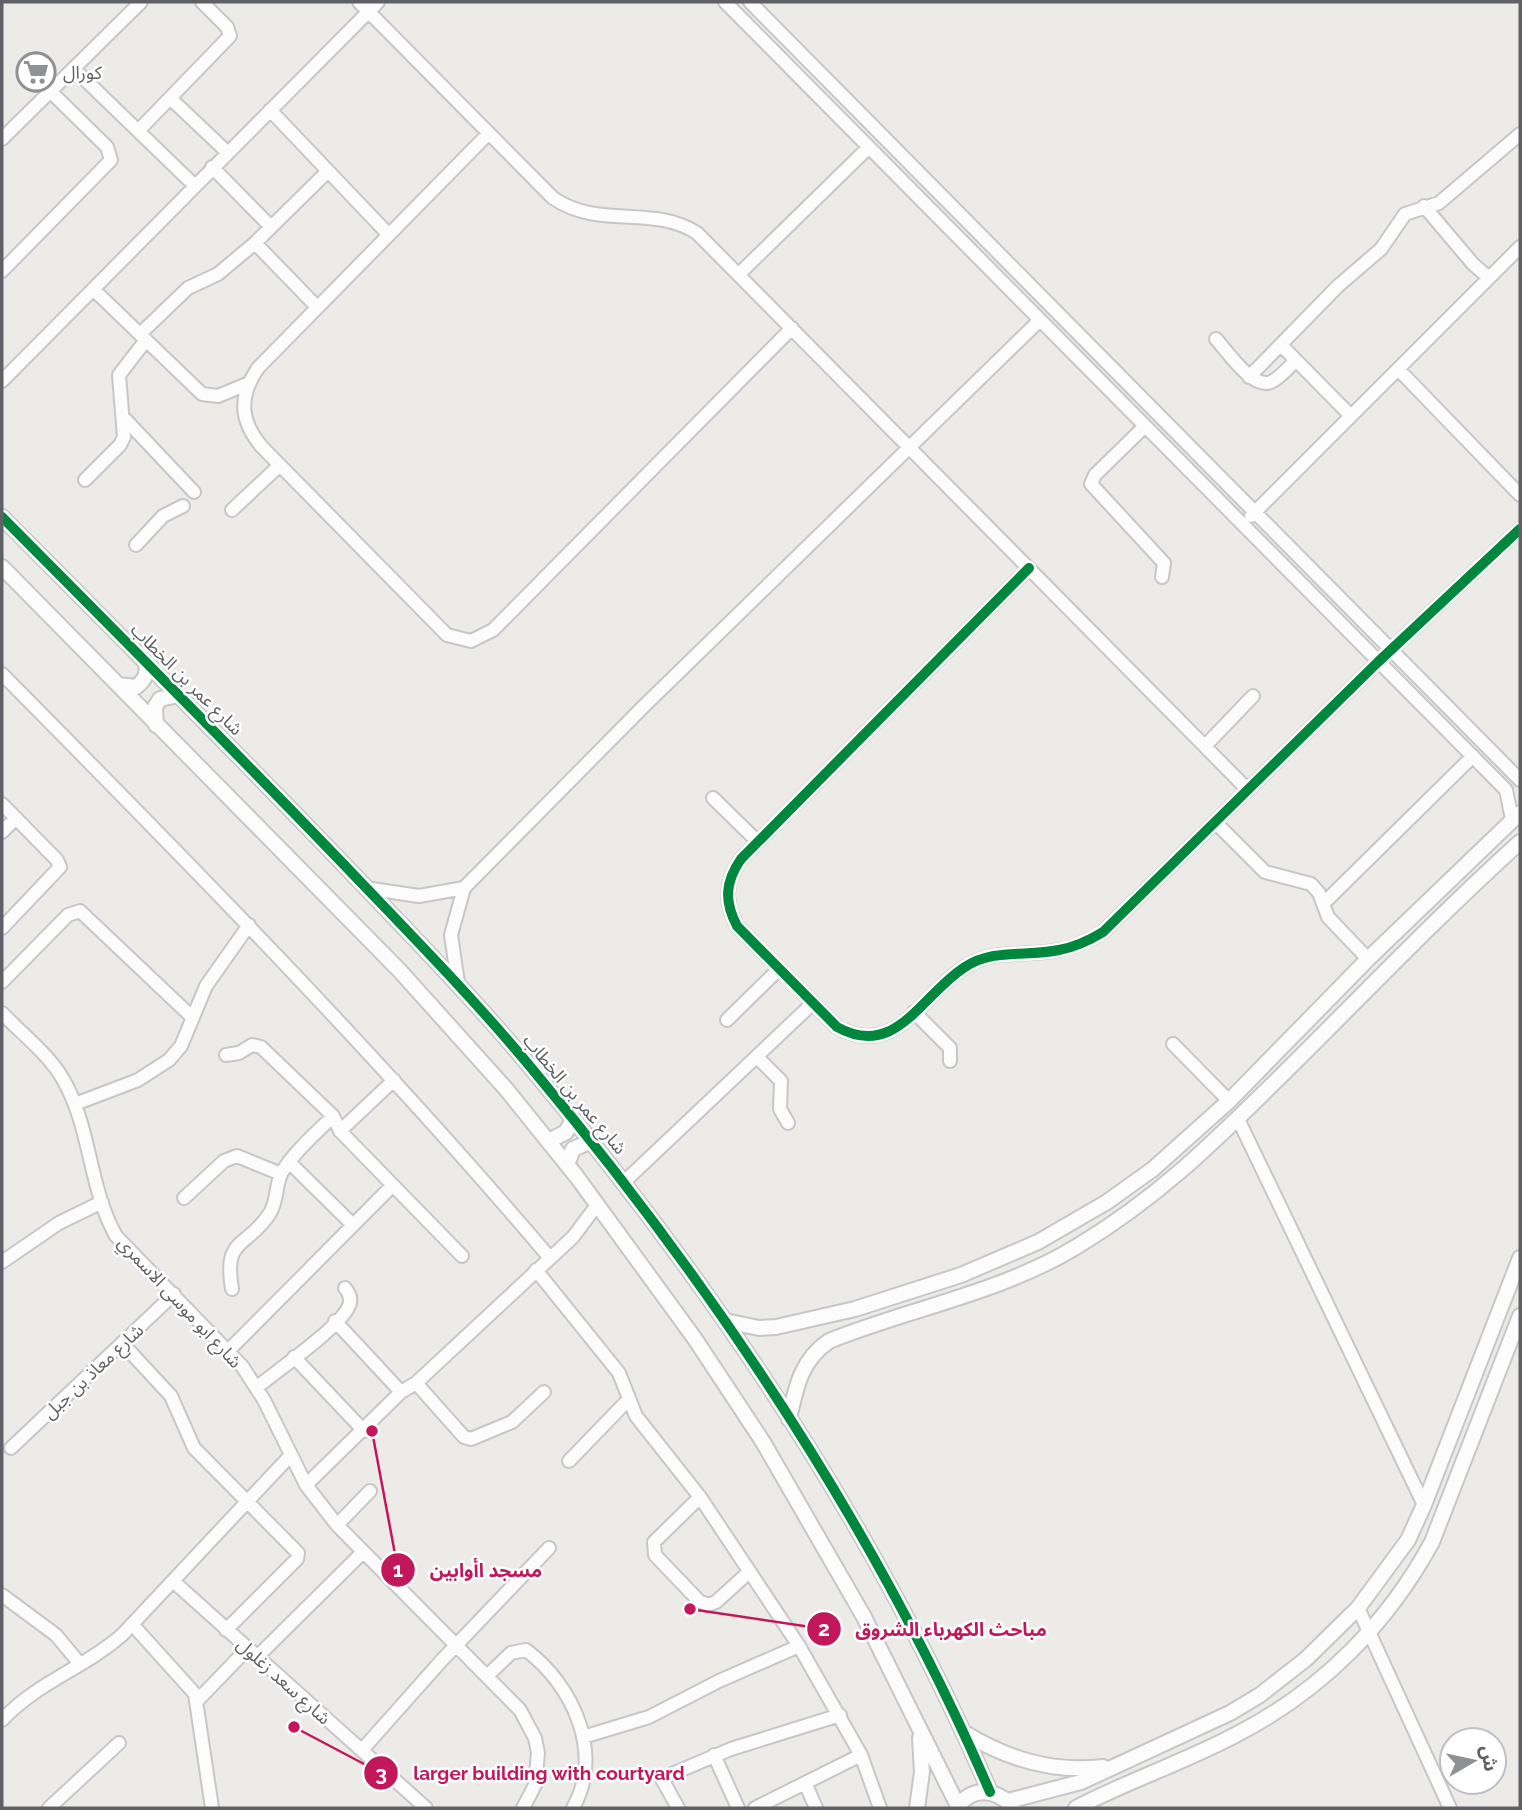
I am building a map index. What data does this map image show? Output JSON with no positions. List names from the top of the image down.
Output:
{
  "streets": {
    "street": [
      "شارع عمر بن الخطاب",
      "شارع ابو موسى الاسمري",
      "شارع معاذ بن جبل",
      "شارع سعد زغلول"
    ]
  },
  "crossings": [
    ["شارع ابو موسى الاسمري", "شارع معاذ بن جبل"]
  ],
  "places": {
    "supermarket": ["كورال"],
    "other": ["مسجد اأوابين", "مباحث الكهرباء الشروق", "larger building with courtyard"]
  },
  "north": "right"
}
